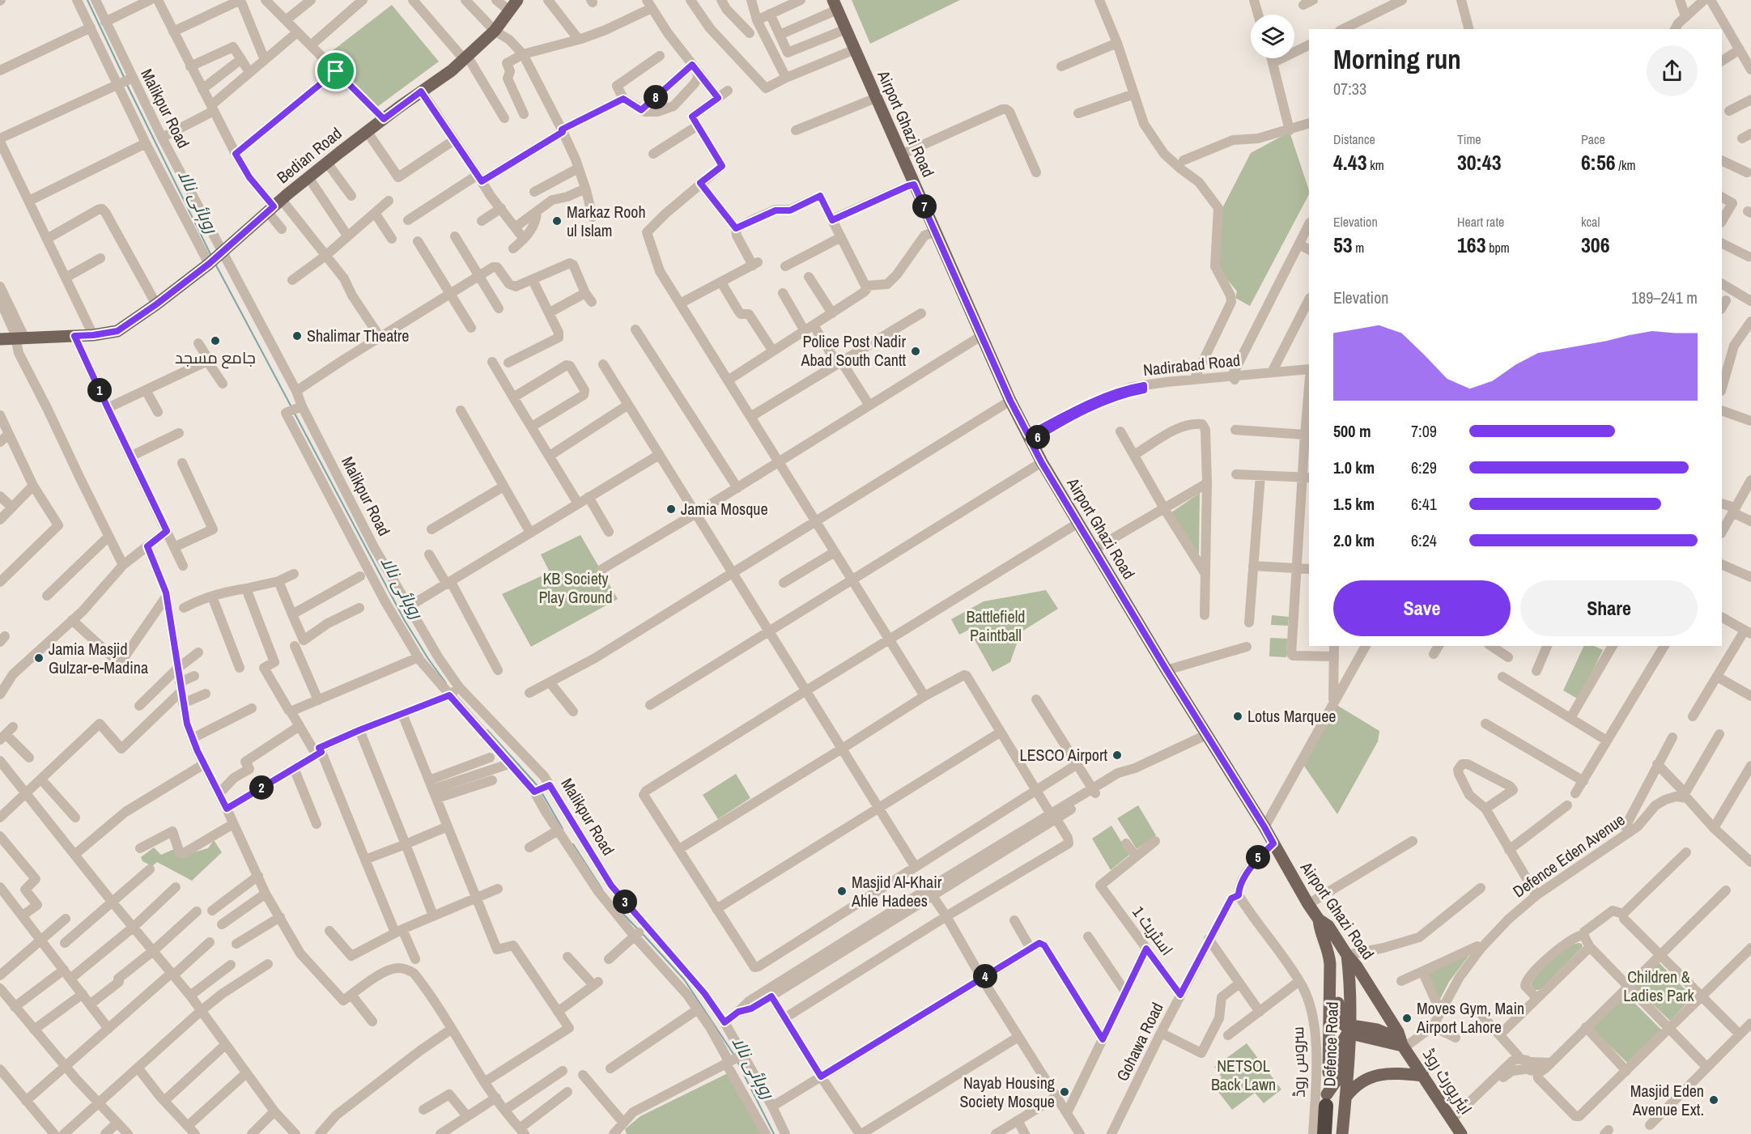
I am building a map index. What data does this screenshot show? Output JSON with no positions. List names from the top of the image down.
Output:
{
  "streets": {
    "main road": [
      "Airport Ghazi Road",
      "Bedian Road",
      "Defence Road",
      "ایئرپورٹ روڈ"
    ],
    "street": [
      "Malikpur Road",
      "Nadirabad Road",
      "Defence Eden Avenue",
      "اسٹریٹ 1",
      "Gohawa Road",
      "سروس روڈ"
    ]
  },
  "crossings": [
    ["Malikpur Road", "Bedian Road"],
    ["Airport Ghazi Road", "Nadirabad Road"],
    ["Airport Ghazi Road", "Defence Eden Avenue"],
    ["Airport Ghazi Road", "Gohawa Road"],
    ["Airport Ghazi Road", "Defence Road"],
    ["Airport Ghazi Road", "ایئرپورٹ روڈ"],
    ["Defence Eden Avenue", "ایئرپورٹ روڈ"],
    ["اسٹریٹ 1", "Gohawa Road"],
    ["Gohawa Road", "سروس روڈ"]
  ],
  "water": ["روہائی نالا"],
  "parks": [
    "KB Society Play Ground",
    "Battlefield Paintball",
    "Children & Ladies Park",
    "NETSOL Back Lawn"
  ],
  "places": [
    "Markaz Rooh ul Islam",
    "Shalimar Theatre",
    "جامع مسجد",
    "Police Post Nadir Abad South Cantt",
    "Jamia Mosque",
    "Jamia Masjid Gulzar-e-Madina",
    "Lotus Marquee",
    "LESCO Airport",
    "Masjid Al-Khair Ahle Hadees",
    "Moves Gym, Main Airport Lahore",
    "Nayab Housing Society Mosque",
    "Masjid Eden Avenue Ext."
  ],
  "page": {
    "heading": ["Morning run", "07:33"],
    "pins": [
      "8",
      "7",
      "1",
      "6",
      "2",
      "5",
      "3",
      "4"
    ],
    "stats": [
      ["Distance", "4.43 km"],
      ["Time", "30:43"],
      ["Pace", "6:56 /km"],
      ["Elevation", "53 m"],
      ["Heart rate", "163 bpm"],
      ["kcal", "306"]
    ],
    "chart": ["Elevation", "189–241 m"],
    "list": [
      {
        "name": "500 m",
        "note": "7:09"
      },
      {
        "name": "1.0 km",
        "note": "6:29"
      },
      {
        "name": "1.5 km",
        "note": "6:41"
      },
      {
        "name": "2.0 km",
        "note": "6:24"
      }
    ],
    "buttons": ["Save", "Share"]
  }
}
